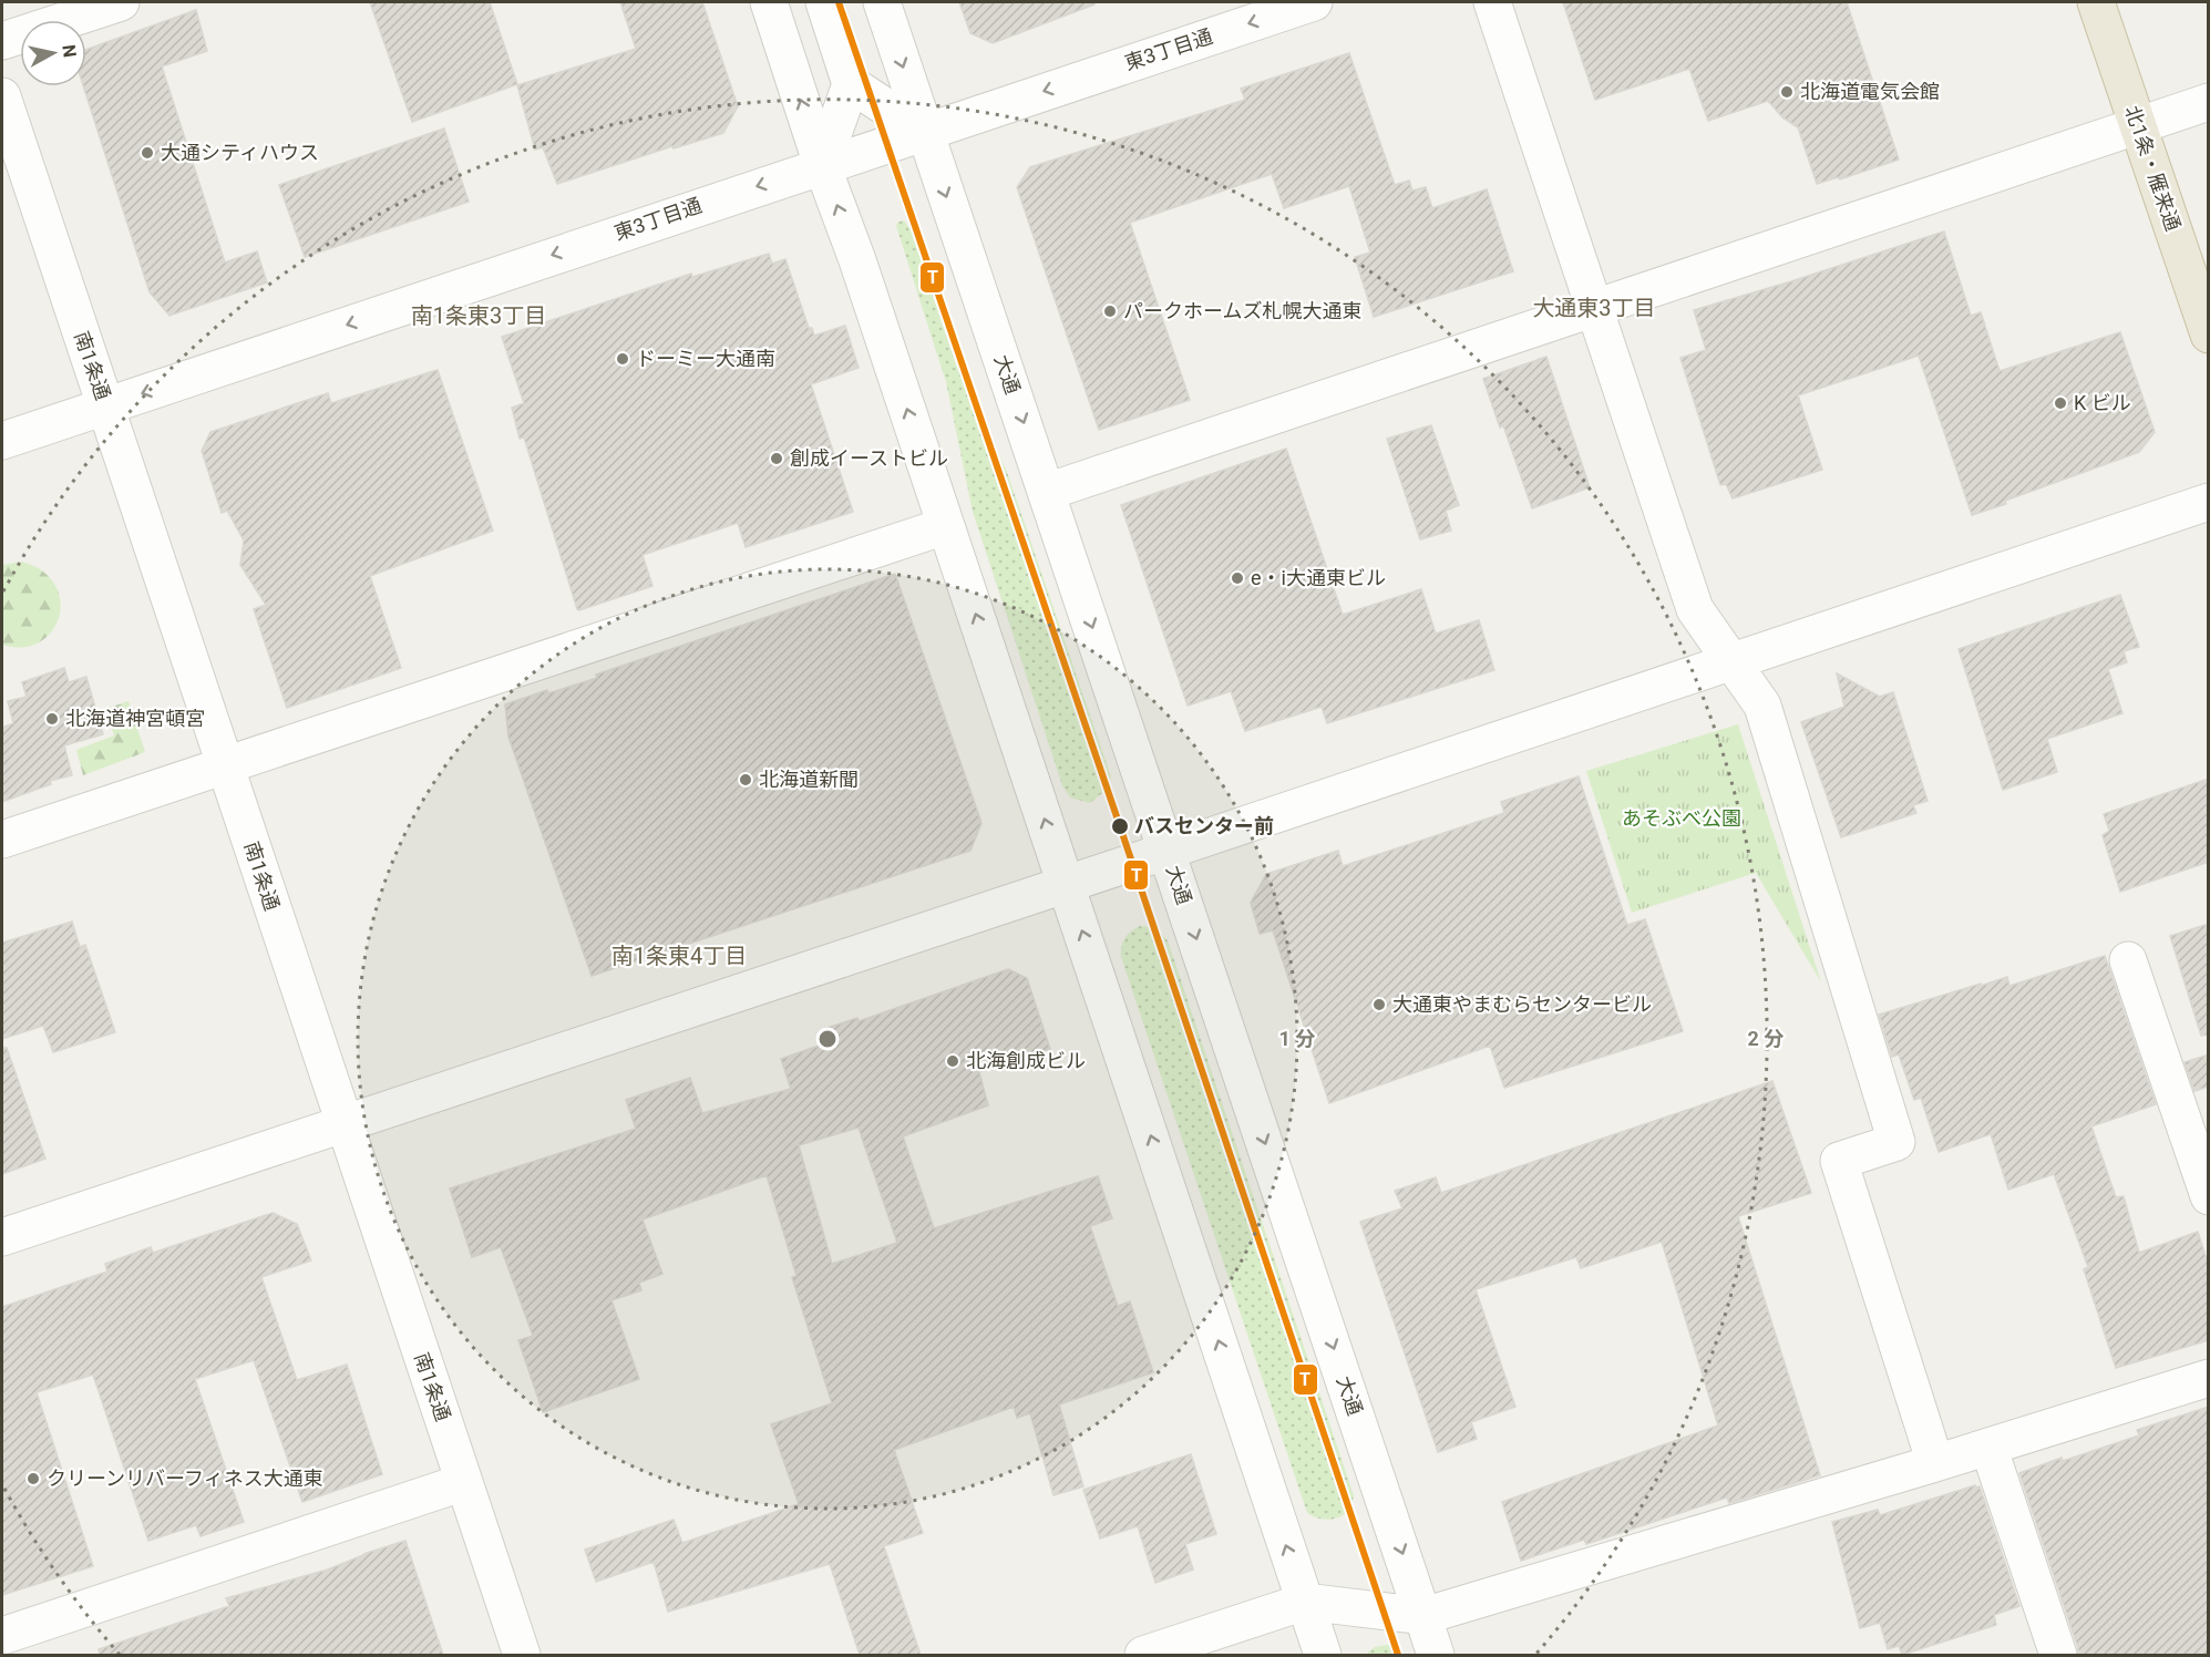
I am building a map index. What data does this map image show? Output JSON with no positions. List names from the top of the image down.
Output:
{
  "streets": {
    "highway": ["北1条・雁来通"],
    "street": ["東3丁目通", "南1条通", "大通"]
  },
  "crossings": [
    ["東3丁目通", "南1条通"],
    ["東3丁目通", "大通"]
  ],
  "one_way": ["東3丁目通"],
  "districts": ["大通東3丁目", "南1条東3丁目", "南1条東4丁目"],
  "parks": ["あそぶべ公園"],
  "places": [
    "北海道電気会館",
    "大通シティハウス",
    "パークホームズ札幌大通東",
    "ドーミー大通南",
    "K ビル",
    "創成イーストビル",
    "e・i大通東ビル",
    "北海道神宮頓宮",
    "北海道新聞",
    "バスセンター前",
    "大通東やまむらセンタービル",
    "北海創成ビル",
    "クリーンリバーフィネス大通東"
  ],
  "lines": ["transit line T"],
  "north": "right",
  "rings": ["1 分", "2 分"]
}
